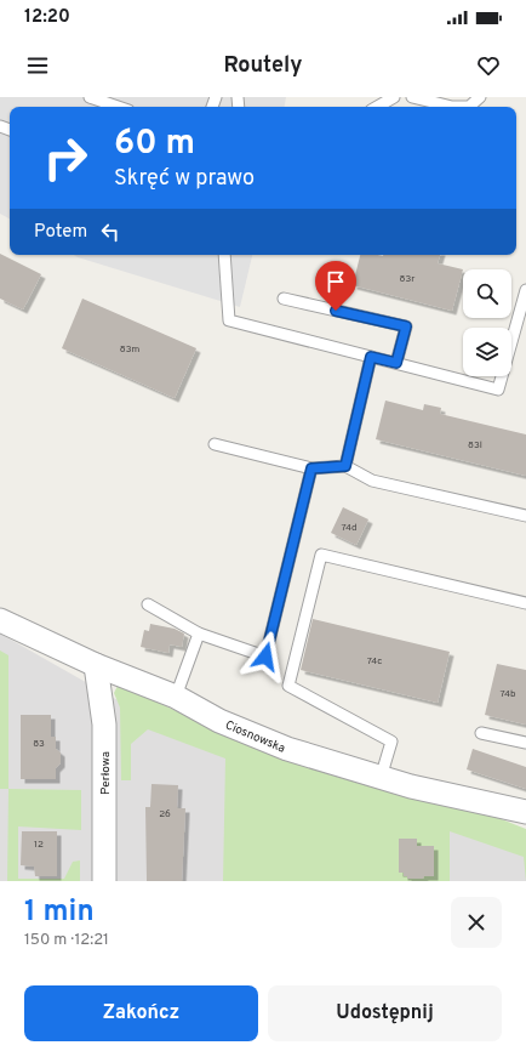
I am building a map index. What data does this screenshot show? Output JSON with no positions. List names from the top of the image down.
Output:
{
  "streets": {
    "street": ["Ciosnowska", "Perłowa"]
  },
  "crossings": [
    ["Ciosnowska", "Perłowa"]
  ],
  "house_numbers": [
    "83r",
    "83m",
    "83l",
    "74d",
    "74c",
    "74b",
    "83",
    "26",
    "12"
  ],
  "page": {
    "status": "12:20",
    "header": "Routely",
    "turn": ["60 m", "Skręć w prawo"],
    "then": "Potem",
    "heading": ["1 min", "150 m · 12:21"],
    "buttons": ["Zakończ", "Udostępnij"]
  }
}
